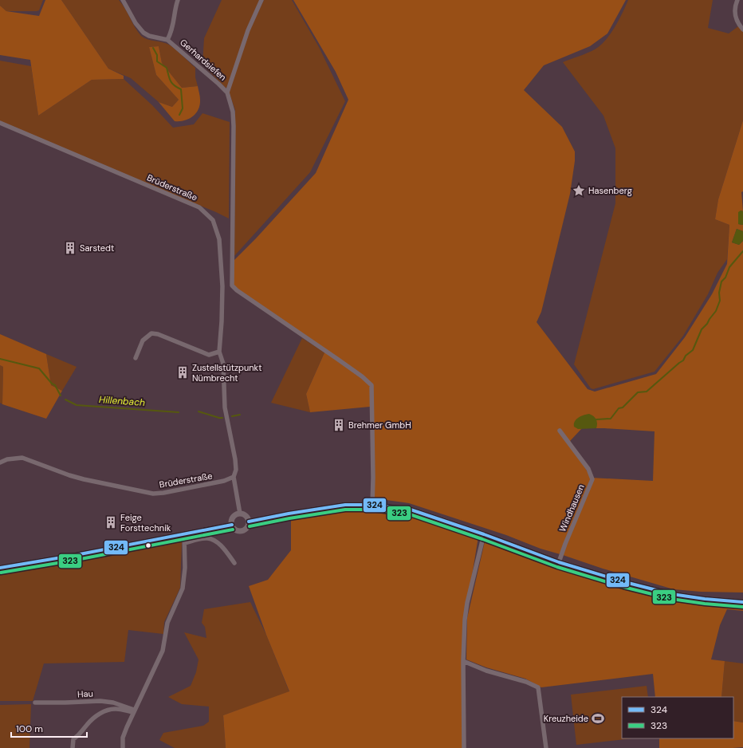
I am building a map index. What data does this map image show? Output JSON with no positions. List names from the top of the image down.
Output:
{
  "streets": {
    "street": [
      "Gerhardsiefen",
      "Brüderstraße",
      "Windhausen",
      "Hau"
    ]
  },
  "water": ["Hillenbach"],
  "places": {
    "place": ["Hasenberg"],
    "building": [
      "Sarstedt",
      "Zustellstützpunkt Nümbrecht",
      "Brehmer GmbH",
      "Feige Forsttechnik"
    ],
    "sports": ["Kreuzheide"]
  },
  "lines": ["transit line 324", "transit line 323"],
  "legend": ["324", "323"],
  "scale_bar": "100 m"
}
